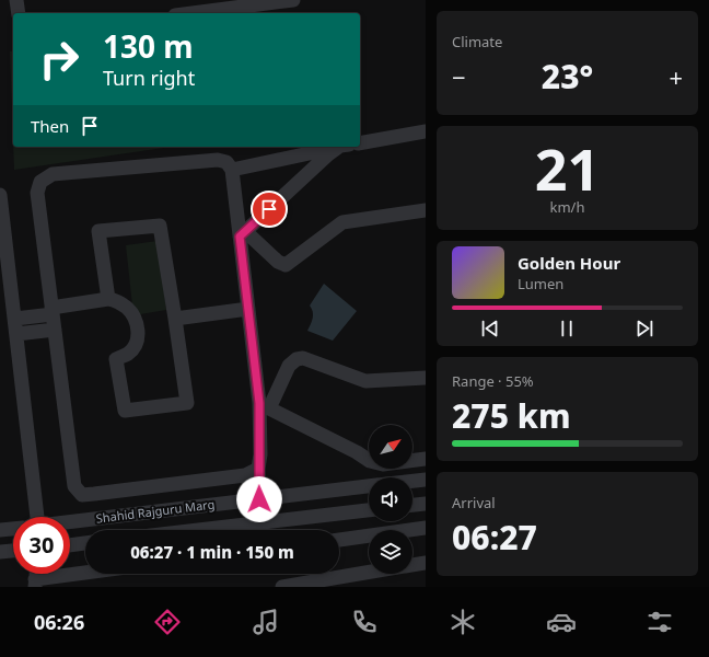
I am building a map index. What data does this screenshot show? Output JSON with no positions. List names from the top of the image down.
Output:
{
  "streets": {
    "street": ["Shahid Rajguru Marg"]
  },
  "north": "top right",
  "page": {
    "tile": [
      "Climate",
      ["21", "km/h"],
      ["Range · 55%", "275 km"],
      ["Arrival", "06:27"]
    ],
    "turn": ["130 m", "Turn right"],
    "heat": ["−", "23°", "+"],
    "then": "Then",
    "song": ["Golden Hour", "Lumen"],
    "limit": "30",
    "trip": "06:27 · 1 min · 150 m",
    "tabs": "06:26"
  }
}
